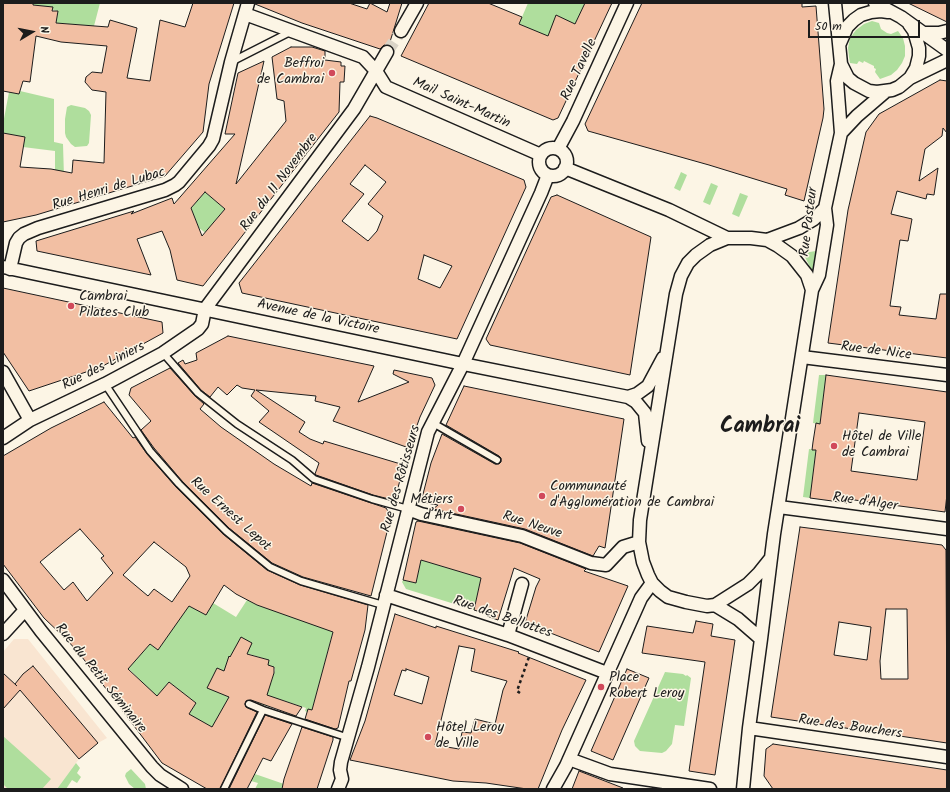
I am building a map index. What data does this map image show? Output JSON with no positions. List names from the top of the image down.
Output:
{
  "streets": {
    "street": [
      "Rue Tavelle",
      "Mail Saint-Martin",
      "Rue du 11 Novembre",
      "Rue Henri de Lubac",
      "Rue Pasteur",
      "Avenue de la Victoire",
      "Rue de Nice",
      "Rue des Liniers",
      "Rue des Rôtisseurs",
      "Rue d'Alger",
      "Rue Neuve",
      "Rue des Bellottes",
      "Rue du Petit Séminaire",
      "Rue des Bouchers"
    ],
    "lane": ["Rue Ernest Lepot"]
  },
  "crossings": [
    ["Rue Tavelle", "Mail Saint-Martin"],
    ["Rue Tavelle", "Rue des Rôtisseurs"],
    ["Mail Saint-Martin", "Rue du 11 Novembre"],
    ["Mail Saint-Martin", "Rue Henri de Lubac"],
    ["Mail Saint-Martin", "Rue des Rôtisseurs"],
    ["Rue du 11 Novembre", "Avenue de la Victoire"],
    ["Rue du 11 Novembre", "Rue des Liniers"],
    ["Rue Henri de Lubac", "Avenue de la Victoire"],
    ["Rue Pasteur", "Rue de Nice"],
    ["Rue Pasteur", "Rue d'Alger"],
    ["Rue Pasteur", "Rue des Bouchers"],
    ["Avenue de la Victoire", "Rue des Liniers"],
    ["Avenue de la Victoire", "Rue des Rôtisseurs"],
    ["Rue des Liniers", "Rue Ernest Lepot"],
    ["Rue des Rôtisseurs", "Rue Ernest Lepot"],
    ["Rue des Rôtisseurs", "Rue Neuve"],
    ["Rue des Rôtisseurs", "Rue des Bellottes"],
    ["Rue Ernest Lepot", "Rue des Bellottes"]
  ],
  "districts": ["Cambrai"],
  "places": [
    "Beffroi de Cambrai",
    "Cambrai Pilates Club",
    "Hôtel de Ville de Cambrai",
    "Communauté d'Agglomération de Cambrai",
    "Métiers d’Art",
    "Place Robert Leroy",
    "Hôtel Leroy de Ville"
  ],
  "scale_bar": "50 m",
  "north": "right"
}
